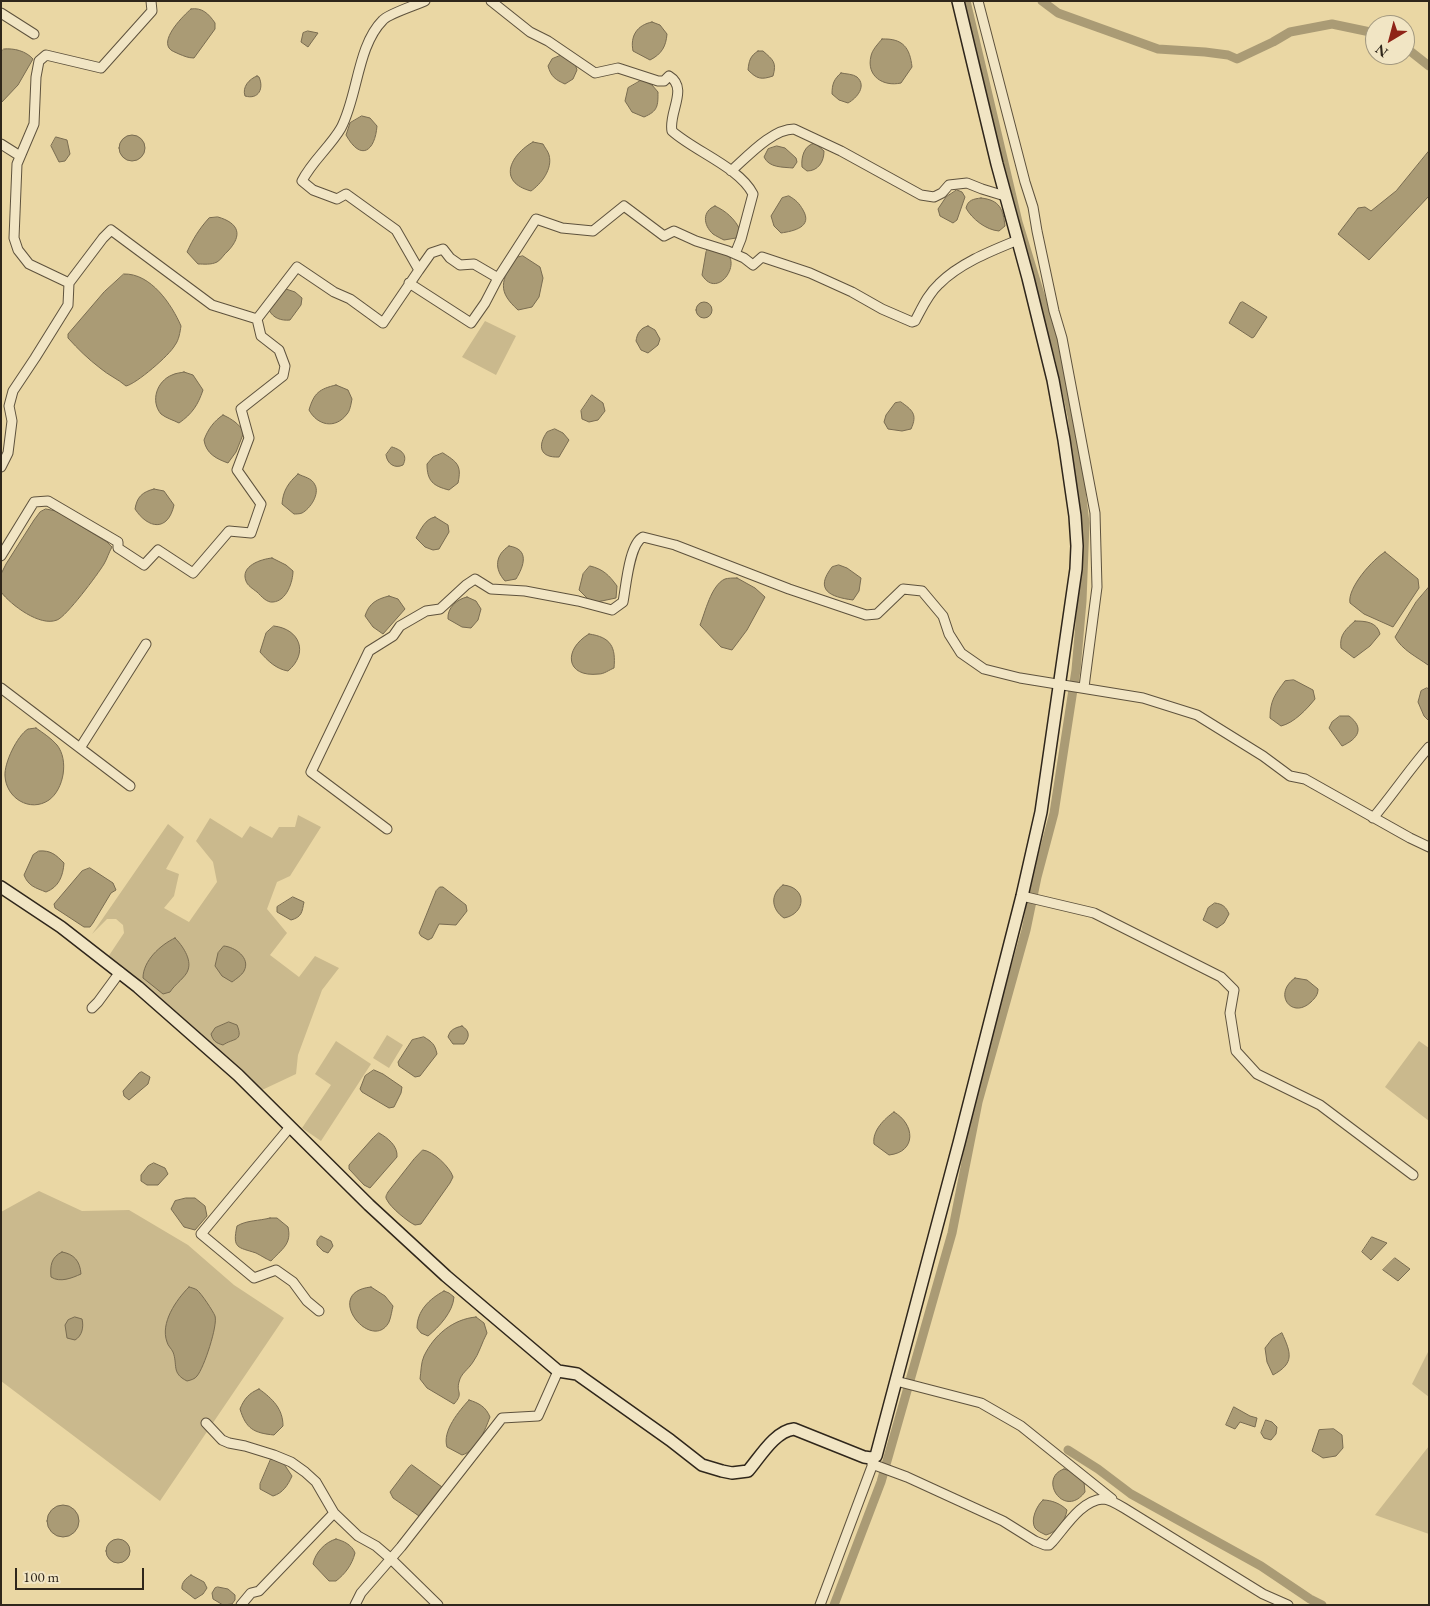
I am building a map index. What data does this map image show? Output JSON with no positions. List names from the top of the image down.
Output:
{
  "scale_bar": "100 m",
  "north": "bottom left"
}
